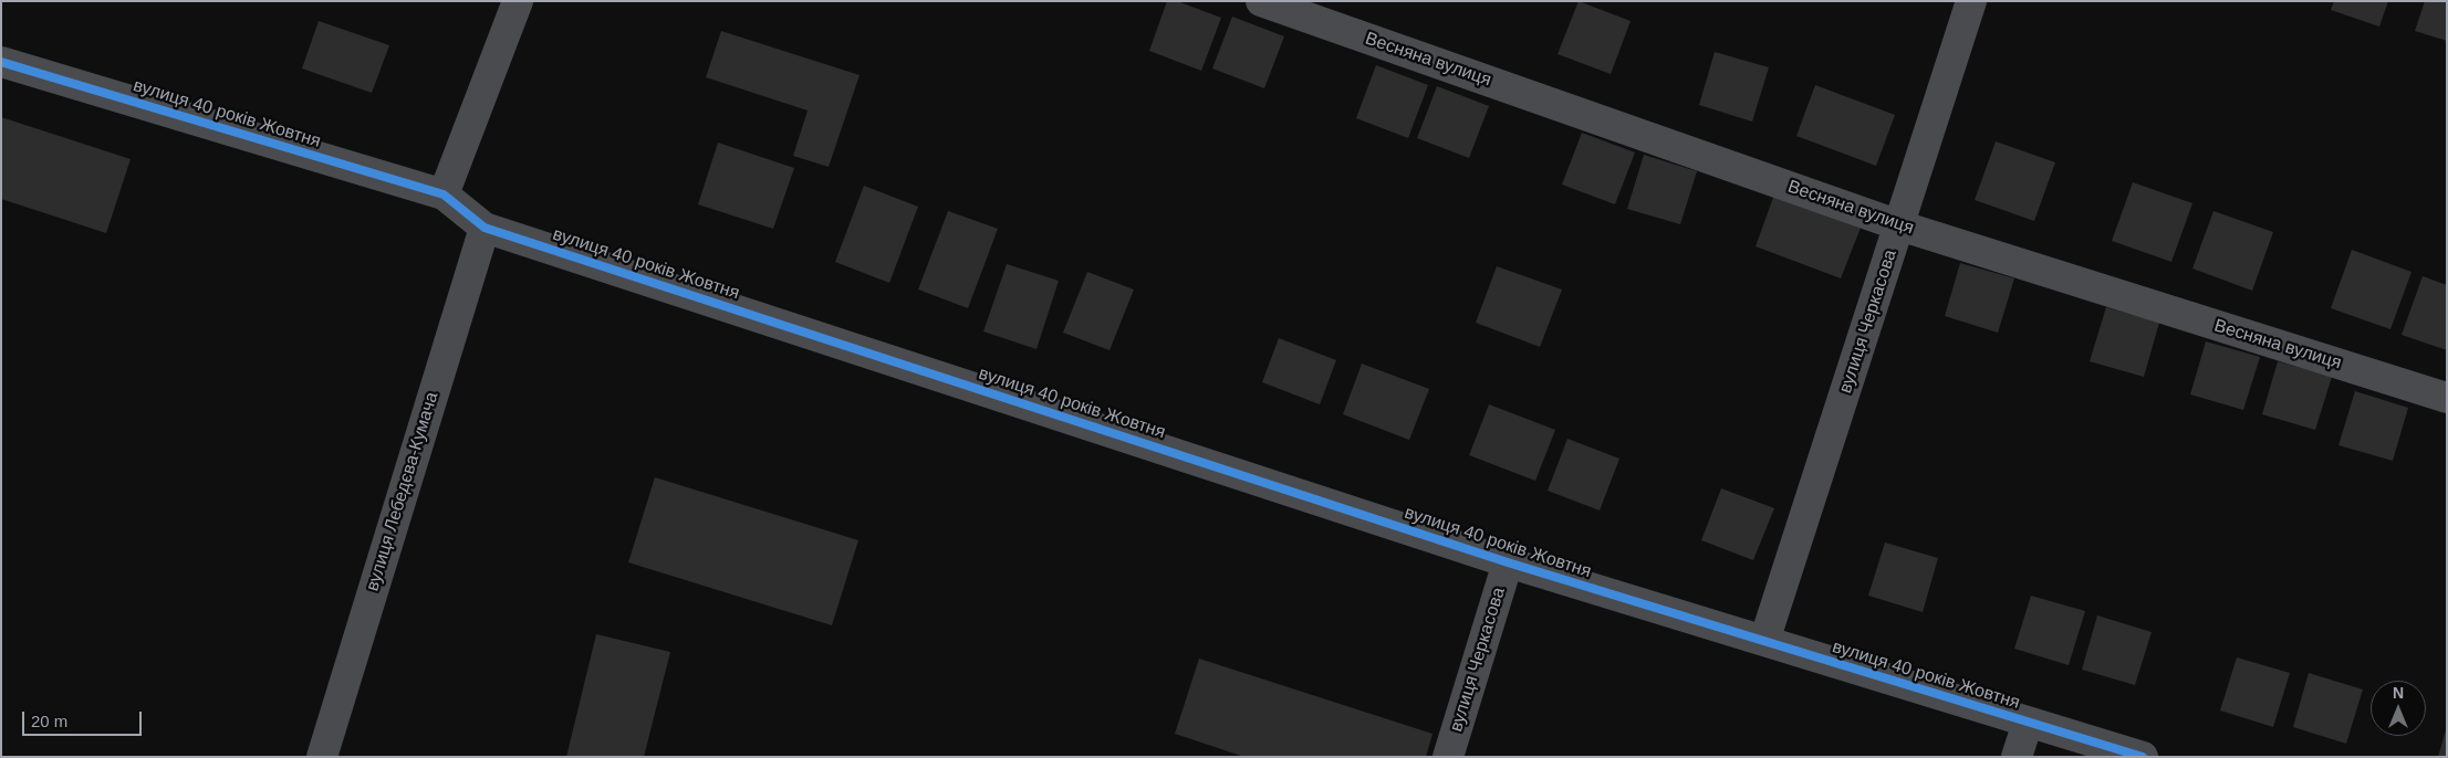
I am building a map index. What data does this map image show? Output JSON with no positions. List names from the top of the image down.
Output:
{
  "streets": {
    "street": [
      "Весняна вулиця",
      "вулиця 40 років Жовтня",
      "вулиця Черкасова",
      "вулиця Лебедєва-Кумача"
    ]
  },
  "crossings": [
    ["Весняна вулиця", "вулиця Черкасова"],
    ["вулиця 40 років Жовтня", "вулиця Черкасова"],
    ["вулиця 40 років Жовтня", "вулиця Лебедєва-Кумача"]
  ],
  "scale_bar": "20 m",
  "north": "top"
}
